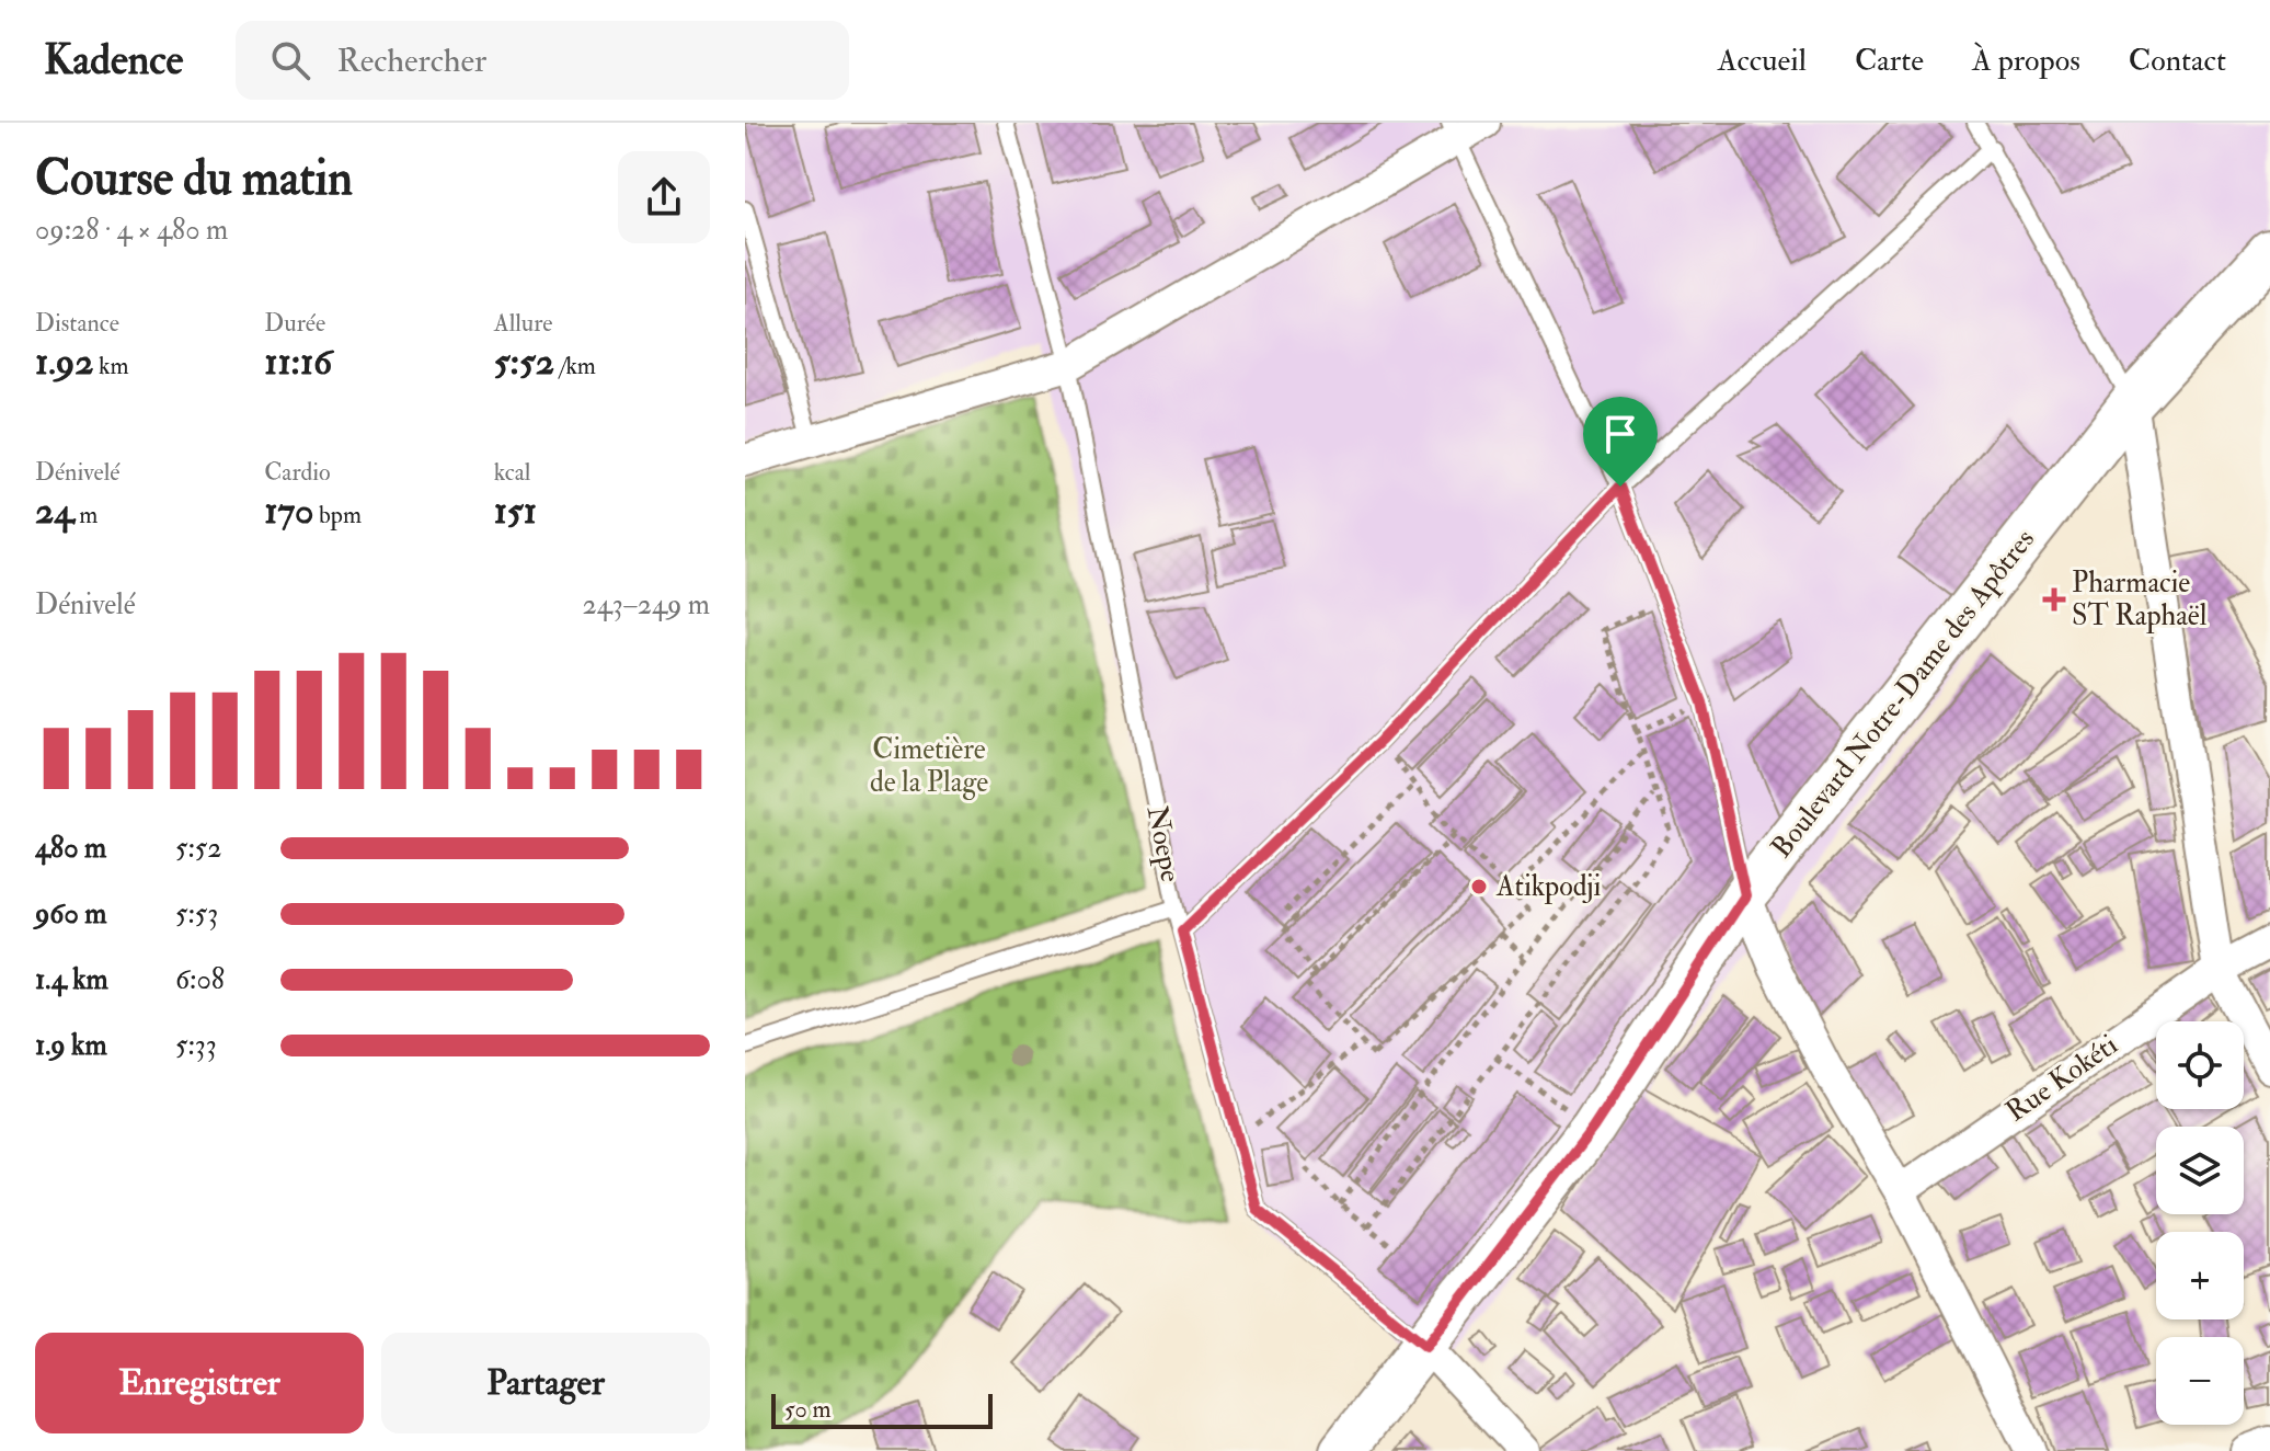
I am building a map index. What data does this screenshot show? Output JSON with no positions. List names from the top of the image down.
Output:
{
  "streets": {
    "street": ["Boulevard Notre-Dame des Apôtres", "Noepe", "Rue Kokéti"]
  },
  "crossings": [
    ["Boulevard Notre-Dame des Apôtres", "Noepe"]
  ],
  "parks": ["Cimetière de la Plage"],
  "places": {
    "health": ["Pharmacie ST Raphaël"],
    "other": ["Atikpodji"]
  },
  "scale_bar": "50 m",
  "page": {
    "header": "Kadence",
    "search": "Rechercher",
    "nav": [
      "Accueil",
      "Carte",
      "À propos",
      "Contact"
    ],
    "heading": ["Course du matin", "09:28 · 4 × 480 m"],
    "stats": [
      ["Distance", "1.92 km"],
      ["Durée", "11:16"],
      ["Allure", "5:52 /km"],
      ["Dénivelé", "24 m"],
      ["Cardio", "170 bpm"],
      ["kcal", "151"]
    ],
    "chart": ["Dénivelé", "243–249 m"],
    "list": [
      {
        "name": "480 m",
        "note": "5:52"
      },
      {
        "name": "960 m",
        "note": "5:53"
      },
      {
        "name": "1.4 km",
        "note": "6:08"
      },
      {
        "name": "1.9 km",
        "note": "5:33"
      }
    ],
    "map_buttons": ["+", "−"],
    "buttons": ["Enregistrer", "Partager"],
    "scale": "50 m"
  }
}
